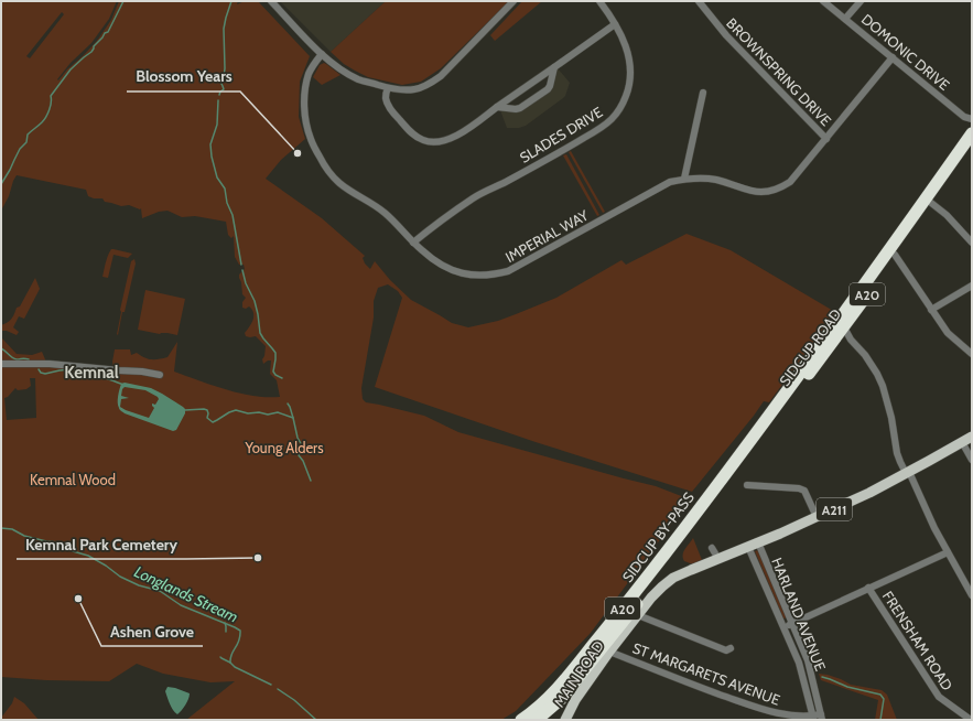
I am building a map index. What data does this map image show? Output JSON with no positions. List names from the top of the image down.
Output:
{
  "streets": {
    "highway": ["A20", "SIDCUP ROAD", "SIDCUP BY-PASS"],
    "main road": ["A211", "MAIN ROAD"],
    "street": [
      "DOMONIC DRIVE",
      "BROWNSPRING DRIVE",
      "SLADES DRIVE",
      "IMPERIAL WAY",
      "HARLAND AVENUE",
      "FRENSHAM ROAD",
      "ST MARGARETS AVENUE"
    ]
  },
  "crossings": [
    ["DOMONIC DRIVE", "IMPERIAL WAY"],
    ["BROWNSPRING DRIVE", "IMPERIAL WAY"],
    ["SLADES DRIVE", "IMPERIAL WAY"],
    ["SIDCUP ROAD", "SIDCUP BY-PASS"],
    ["A211", "HARLAND AVENUE"],
    ["A211", "MAIN ROAD"],
    ["HARLAND AVENUE", "ST MARGARETS AVENUE"],
    ["MAIN ROAD", "ST MARGARETS AVENUE"]
  ],
  "districts": ["Kemnal"],
  "water": ["Longlands Stream"],
  "parks": ["Young Alders", "Kemnal Wood"],
  "places": ["Blossom Years", "Kemnal Park Cemetery", "Ashen Grove"]
}
